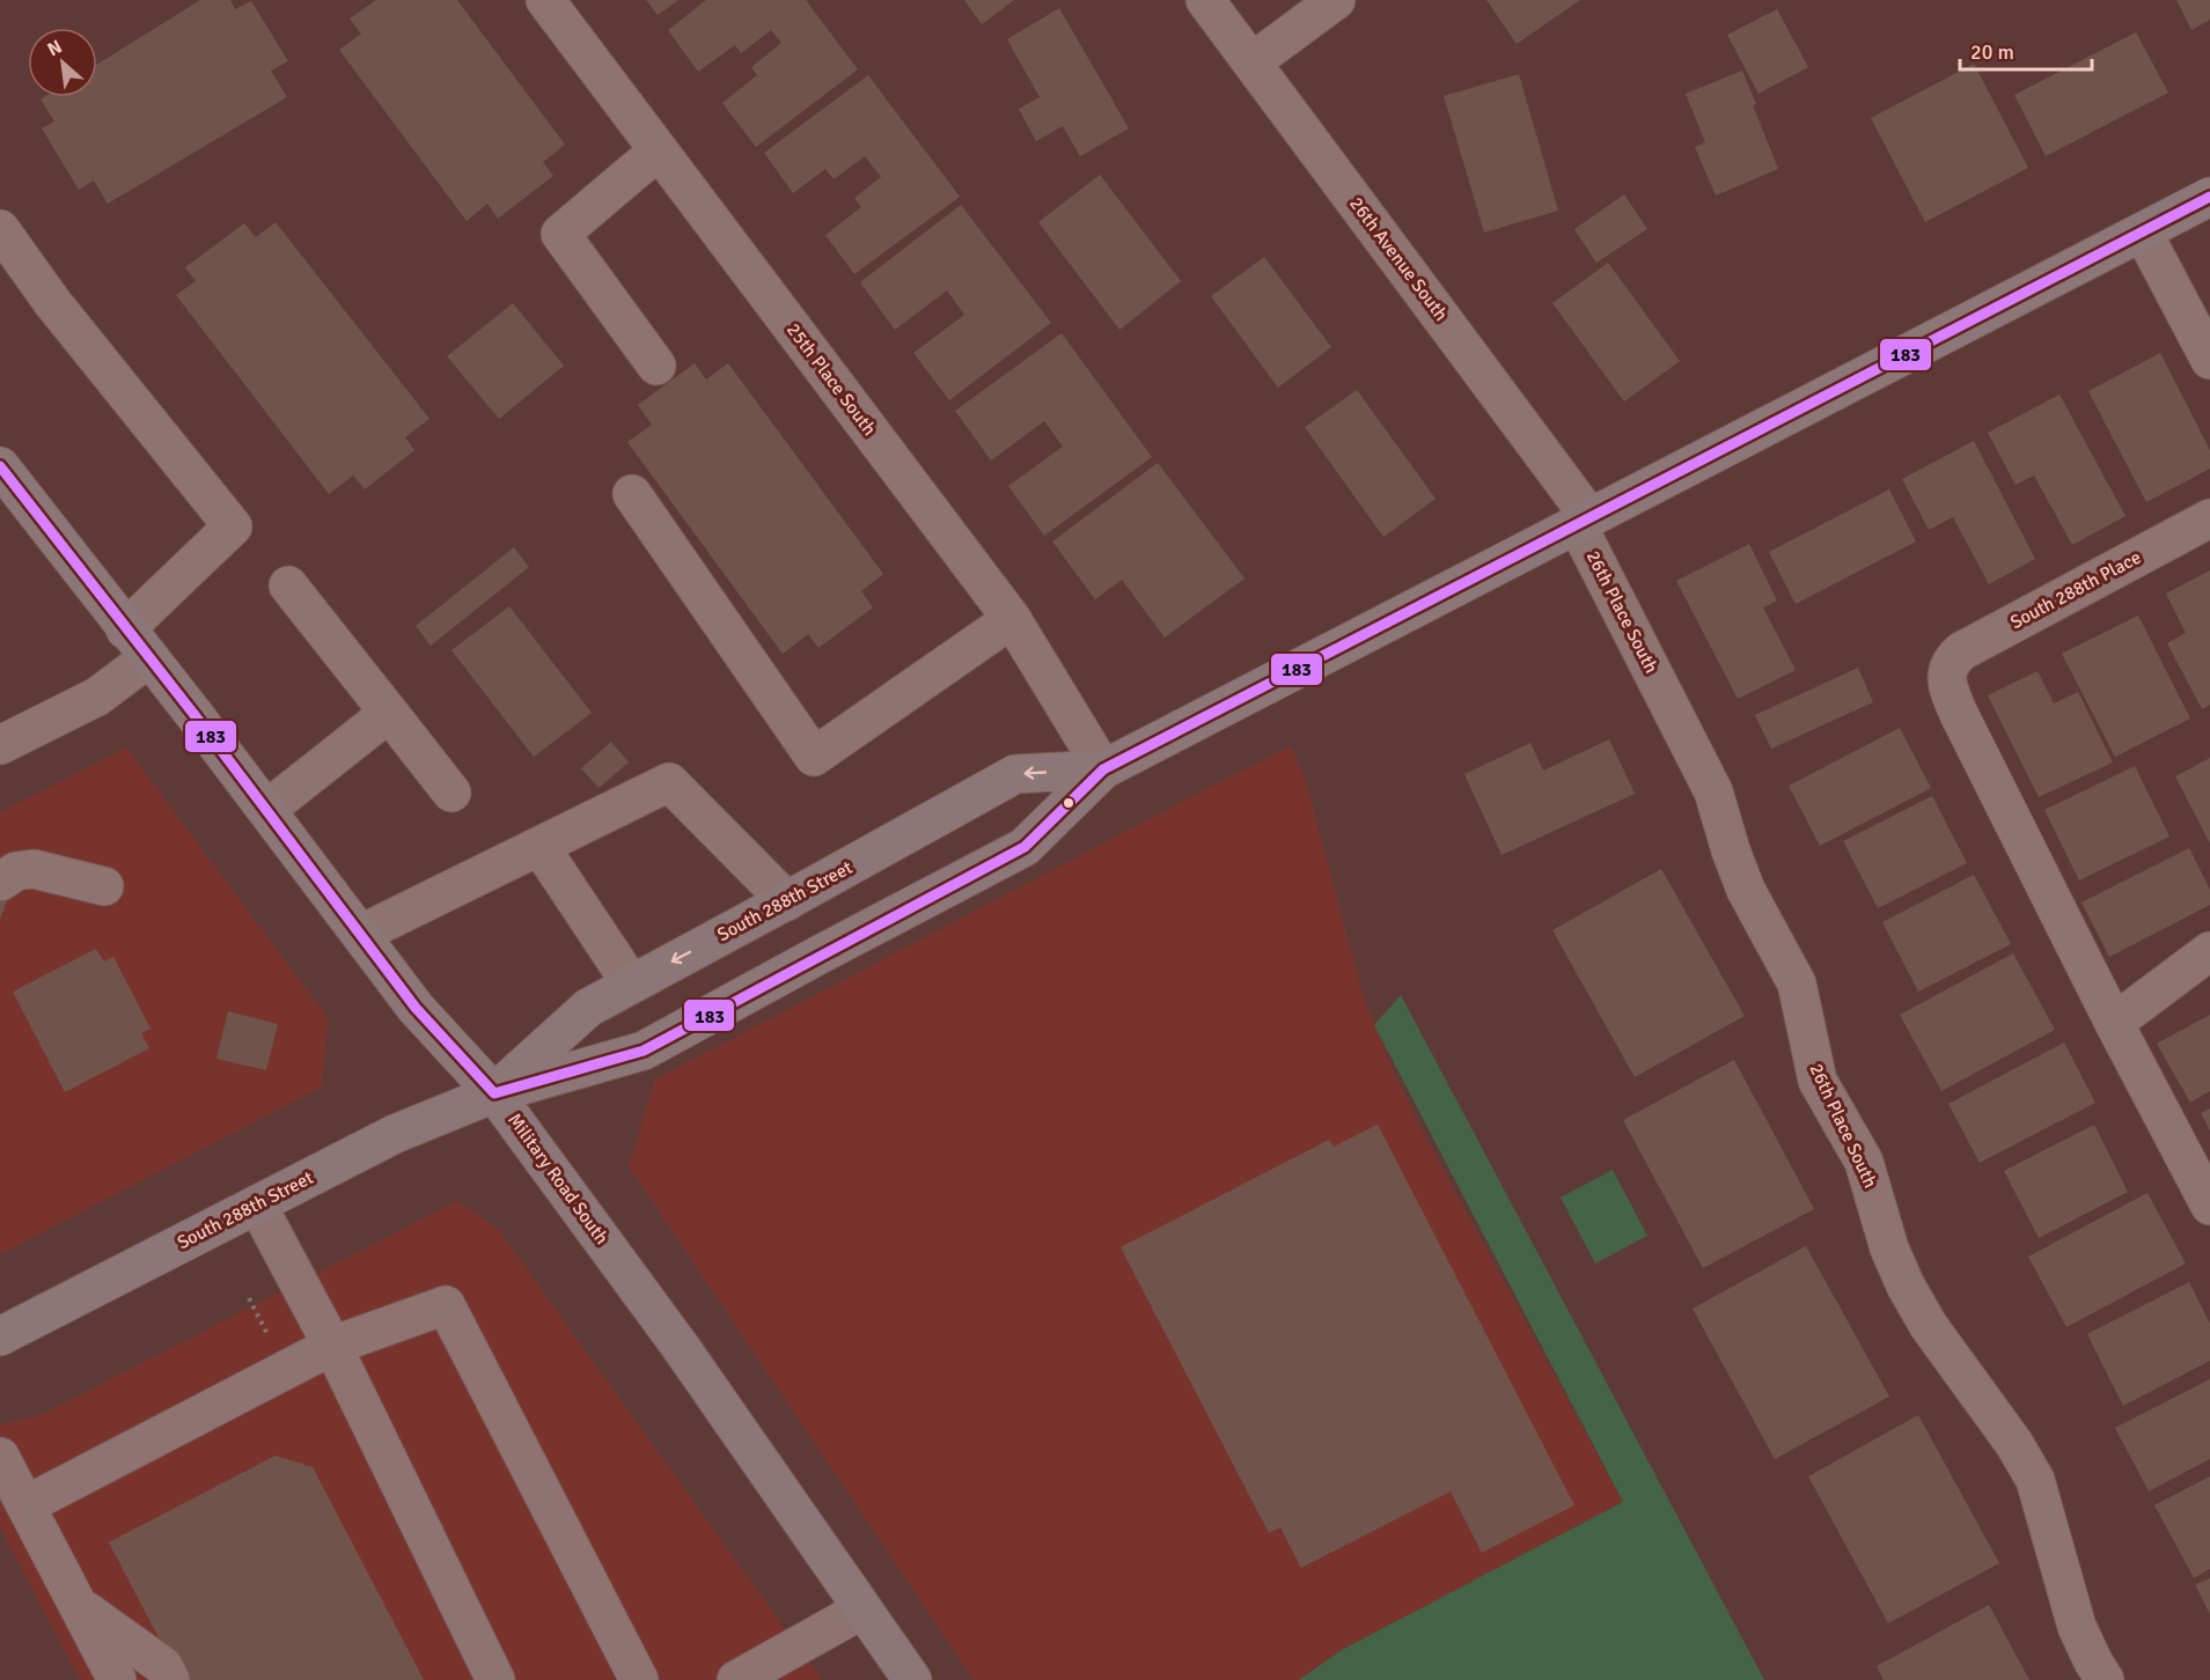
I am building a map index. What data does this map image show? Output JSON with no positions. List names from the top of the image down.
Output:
{
  "streets": {
    "main road": ["South 288th Street", "Military Road South"],
    "street": [
      "26th Avenue South",
      "25th Place South",
      "South 288th Place",
      "26th Place South"
    ]
  },
  "crossings": [
    ["26th Avenue South", "26th Place South"],
    ["26th Avenue South", "South 288th Street"],
    ["25th Place South", "South 288th Street"],
    ["26th Place South", "South 288th Street"],
    ["South 288th Street", "Military Road South"]
  ],
  "lines": ["transit line 183"],
  "scale_bar": "20 m",
  "north": "top left"
}
